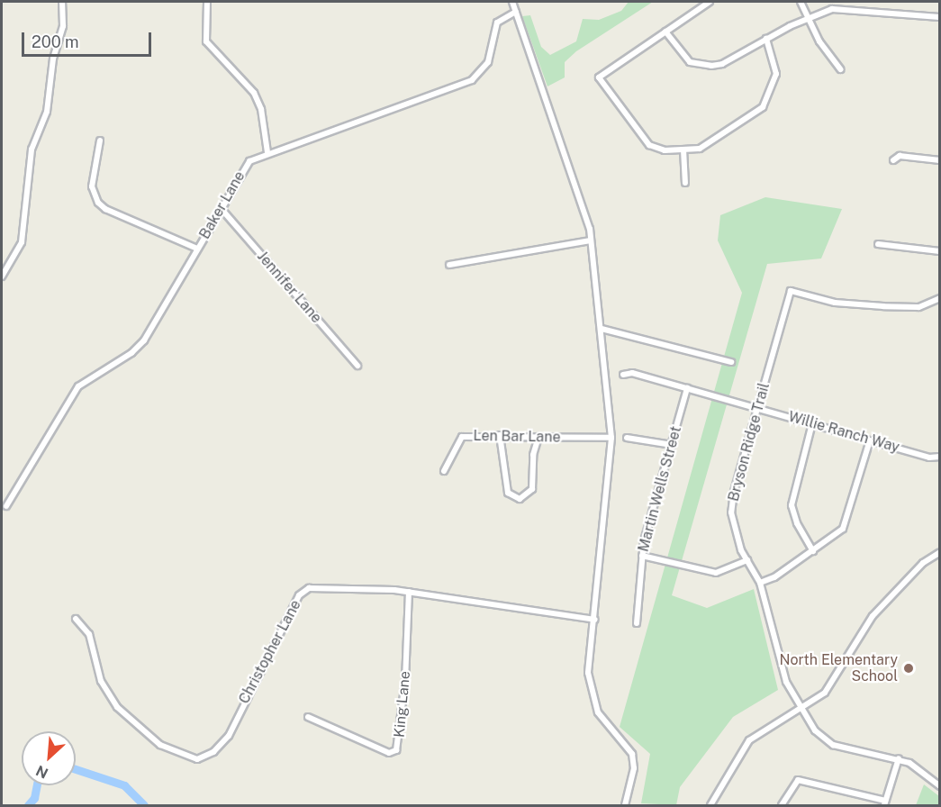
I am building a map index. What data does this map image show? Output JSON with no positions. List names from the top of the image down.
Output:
{
  "streets": {
    "street": [
      "Baker Lane",
      "Jennifer Lane",
      "Willie Ranch Way",
      "Len Bar Lane",
      "Bryson Ridge Trail",
      "Martin Wells Street",
      "Christopher Lane",
      "King Lane"
    ]
  },
  "crossings": [
    ["Baker Lane", "Jennifer Lane"],
    ["Willie Ranch Way", "Bryson Ridge Trail"],
    ["Willie Ranch Way", "Martin Wells Street"],
    ["Christopher Lane", "King Lane"]
  ],
  "places": ["North Elementary School"],
  "scale_bar": "200 m",
  "north": "bottom left"
}
